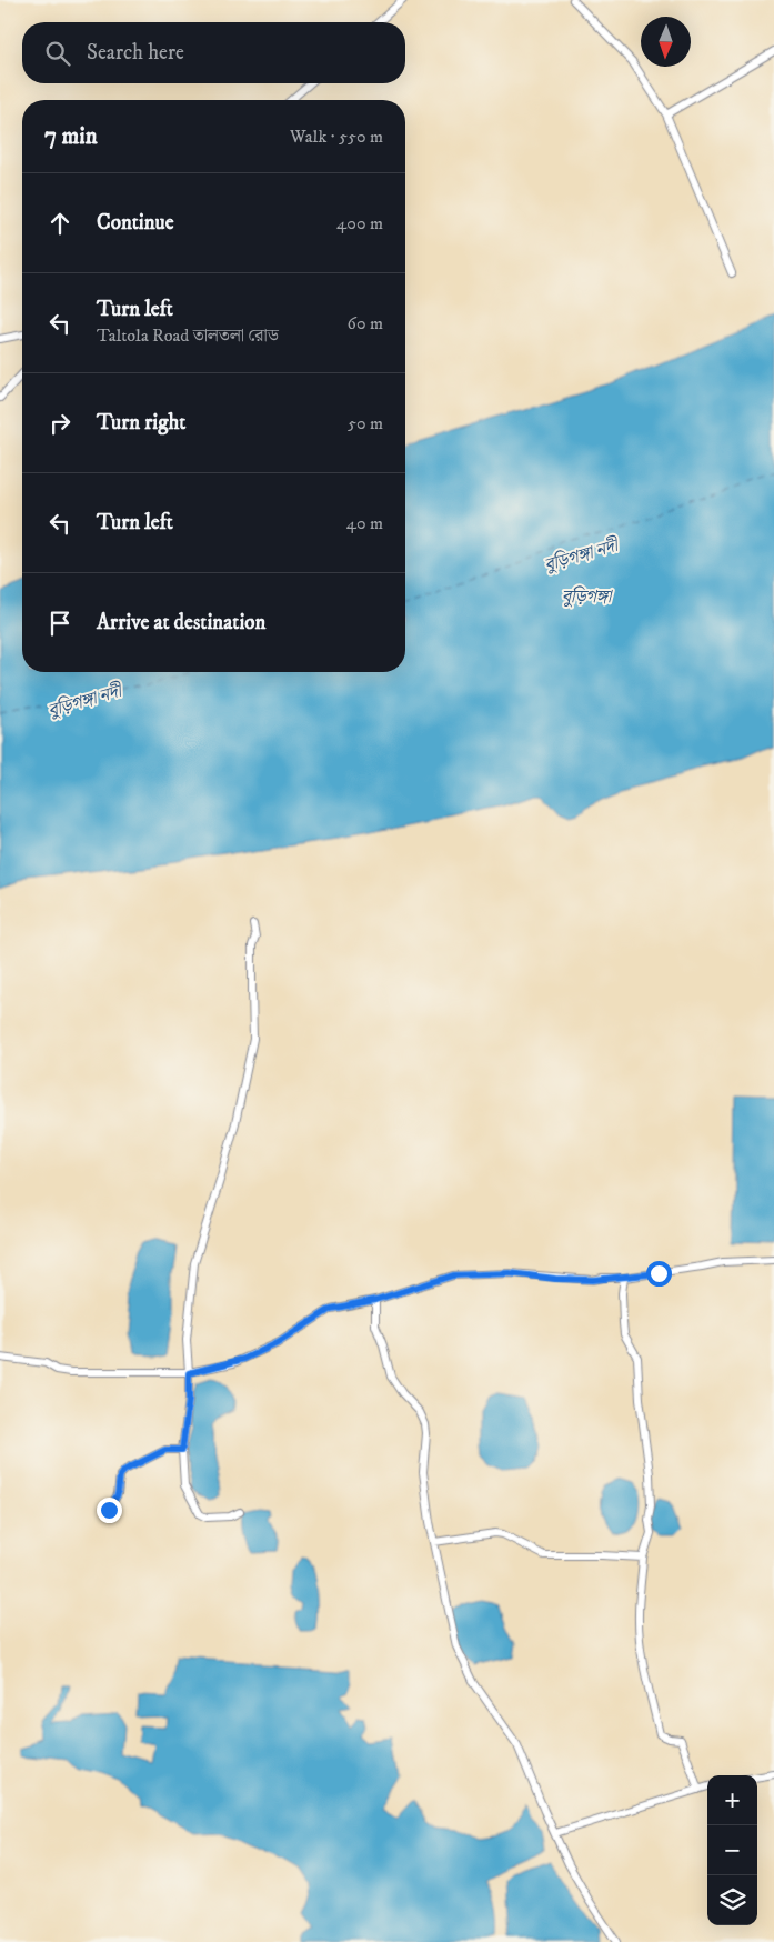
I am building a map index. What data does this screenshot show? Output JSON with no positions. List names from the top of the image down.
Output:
{
  "water": ["বুড়িগঙ্গা নদী", "বুড়িগঙ্গা"],
  "north": "bottom",
  "page": {
    "search": "Search here",
    "heading": ["7 min", "Walk · 550 m"],
    "list": [
      ["Continue", "400 m"],
      ["Turn left", "Taltola Road তালতলা রোড", "60 m"],
      ["Turn right", "50 m"],
      ["Turn left", "40 m"],
      "Arrive at destination"
    ],
    "map_buttons": ["+", "−"]
  }
}
